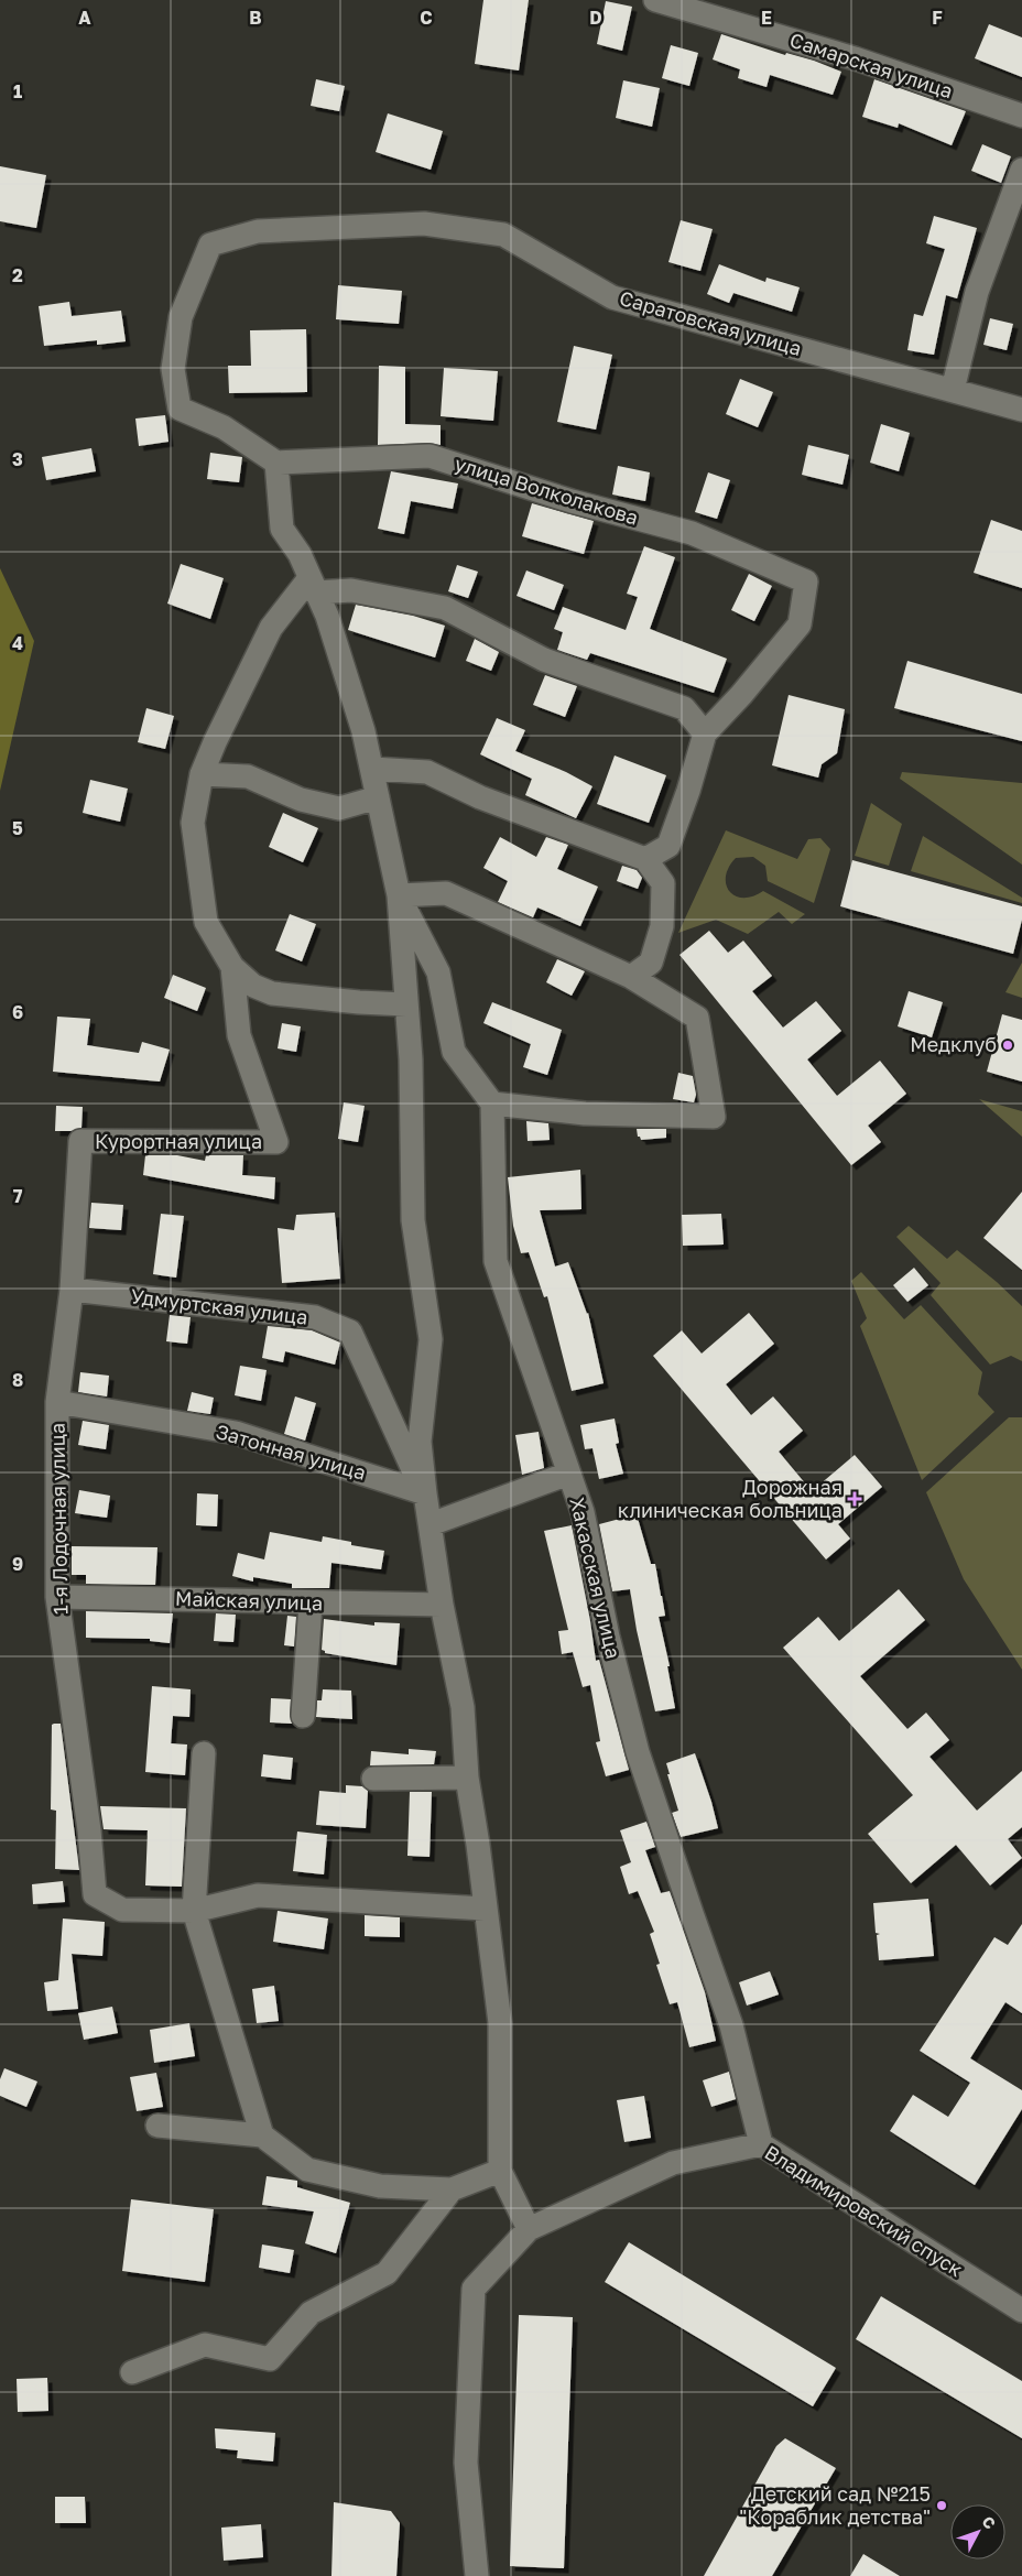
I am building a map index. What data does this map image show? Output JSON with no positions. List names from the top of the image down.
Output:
{
  "streets": {
    "street": [
      "Самарская улица",
      "Саратовская улица",
      "улица Волколакова",
      "Курортная улица",
      "Удмуртская улица",
      "Затонная улица",
      "1-я Лодочная улица",
      "Хакасская улица",
      "Майская улица",
      "Владимировский спуск"
    ]
  },
  "crossings": [
    ["Саратовская улица", "улица Волколакова"],
    ["Курортная улица", "1-я Лодочная улица"],
    ["Удмуртская улица", "Затонная улица"],
    ["Удмуртская улица", "1-я Лодочная улица"],
    ["Затонная улица", "1-я Лодочная улица"],
    ["1-я Лодочная улица", "Майская улица"],
    ["Хакасская улица", "Владимировский спуск"]
  ],
  "places": {
    "other": ["Медклуб", "Детский сад №215 \"Кораблик детства\""],
    "health": ["Дорожная клиническая больница"]
  },
  "north": "top right",
  "grid": {
    "columns": [
      "A",
      "B",
      "C",
      "D",
      "E",
      "F"
    ],
    "rows": [
      "1",
      "2",
      "3",
      "4",
      "5",
      "6",
      "7",
      "8",
      "9"
    ]
  }
}
